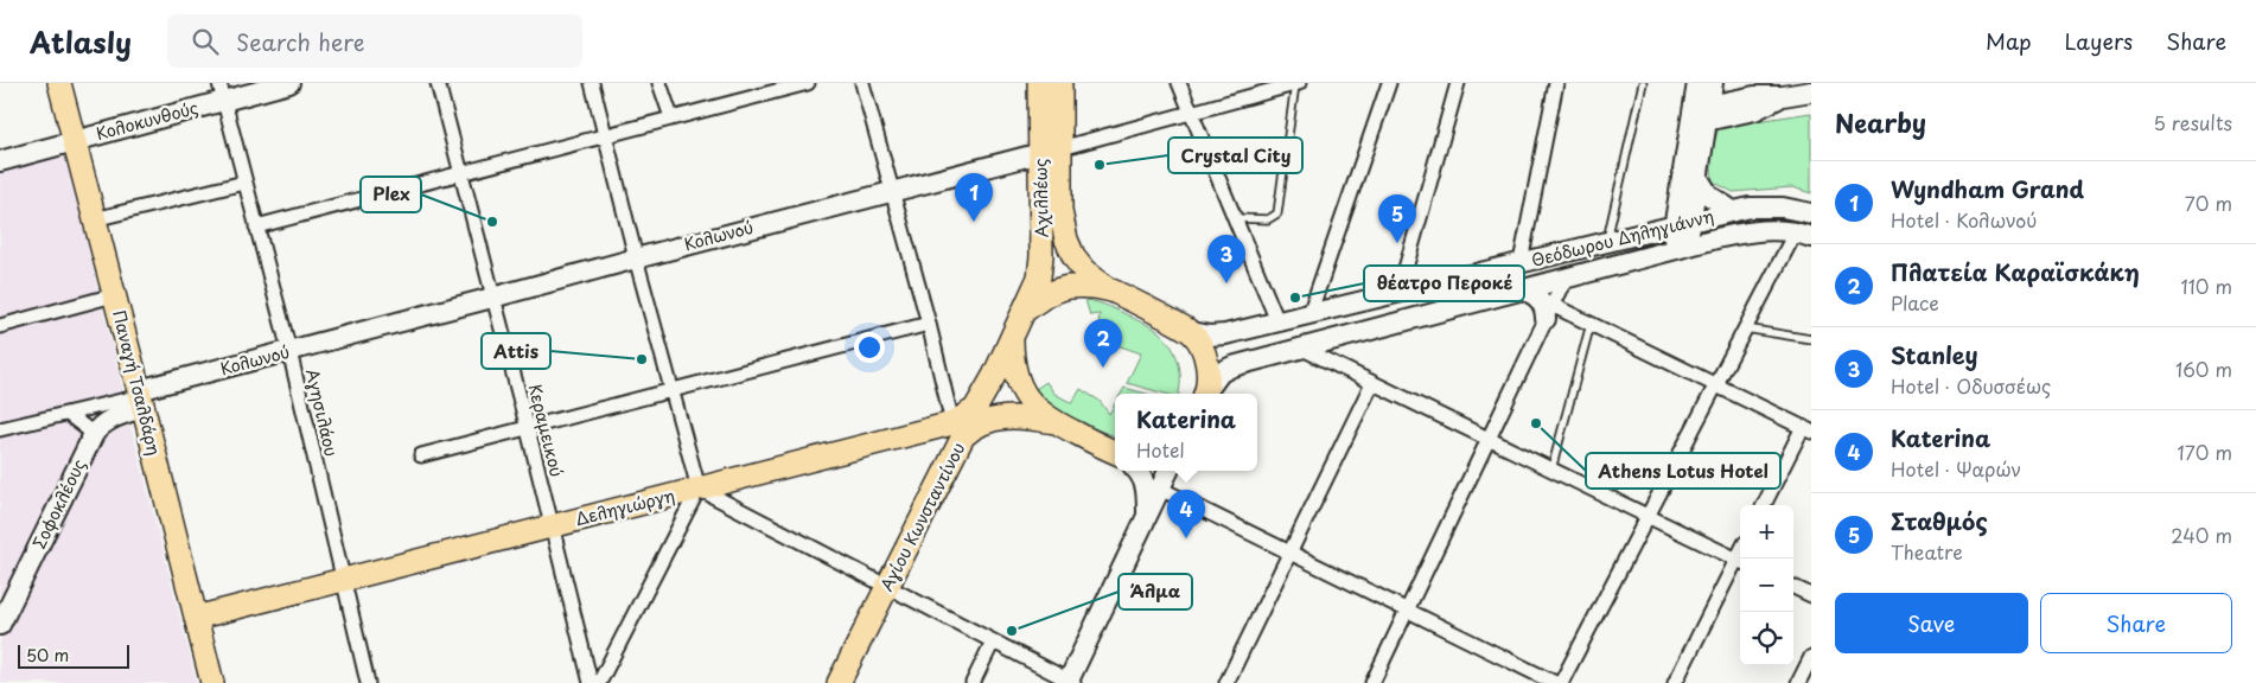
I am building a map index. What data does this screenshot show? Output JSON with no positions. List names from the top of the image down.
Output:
{
  "streets": {
    "main road": [
      "Κολοκυνθούς",
      "Αχιλλέως",
      "Κολωνού",
      "Θεόδωρου Δηληγιάννη",
      "Παναγή Τσαλδάρη",
      "Σοφοκλέους",
      "Δεληγιώργη",
      "Αγίου Κωνσταντίνου"
    ],
    "street": ["Αγησιλάου", "Κεραμεικού"]
  },
  "crossings": [
    ["Κολοκυνθούς", "Παναγή Τσαλδάρη"],
    ["Κολοκυνθούς", "Αγησιλάου"],
    ["Αχιλλέως", "Κολωνού"],
    ["Αχιλλέως", "Δεληγιώργη"],
    ["Κολωνού", "Παναγή Τσαλδάρη"],
    ["Κολωνού", "Αγησιλάου"],
    ["Κολωνού", "Κεραμεικού"],
    ["Κολωνού", "Σοφοκλέους"],
    ["Παναγή Τσαλδάρη", "Σοφοκλέους"],
    ["Παναγή Τσαλδάρη", "Δεληγιώργη"],
    ["Αγησιλάου", "Δεληγιώργη"],
    ["Κεραμεικού", "Δεληγιώργη"]
  ],
  "places": [
    "Crystal City",
    "Plex",
    "θέατρο Περοκέ",
    "Attis",
    "Athens Lotus Hotel",
    "Άλμα"
  ],
  "scale_bar": "50 m",
  "page": {
    "header": "Atlasly",
    "search": "Search here",
    "nav": ["Map", "Layers", "Share"],
    "heading": ["Nearby", "5 results"],
    "list": [
      {
        "mark": "1",
        "name": "Wyndham Grand",
        "note": "Hotel · Κολωνού",
        "value": "70 m"
      },
      {
        "mark": "2",
        "name": "Πλατεία Καραϊσκάκη",
        "note": "Place",
        "value": "110 m"
      },
      {
        "mark": "3",
        "name": "Stanley",
        "note": "Hotel · Οδυσσέως",
        "value": "160 m"
      },
      {
        "mark": "4",
        "name": "Katerina",
        "note": "Hotel · Ψαρών",
        "value": "170 m"
      },
      {
        "mark": "5",
        "name": "Σταθμός",
        "note": "Theatre",
        "value": "240 m"
      }
    ],
    "pins": [
      "1",
      "5",
      "3",
      "2",
      "4"
    ],
    "popup": ["Katerina", "Hotel"],
    "map_buttons": ["+", "−"],
    "buttons": ["Save", "Share"],
    "scale": "50 m"
  }
}
